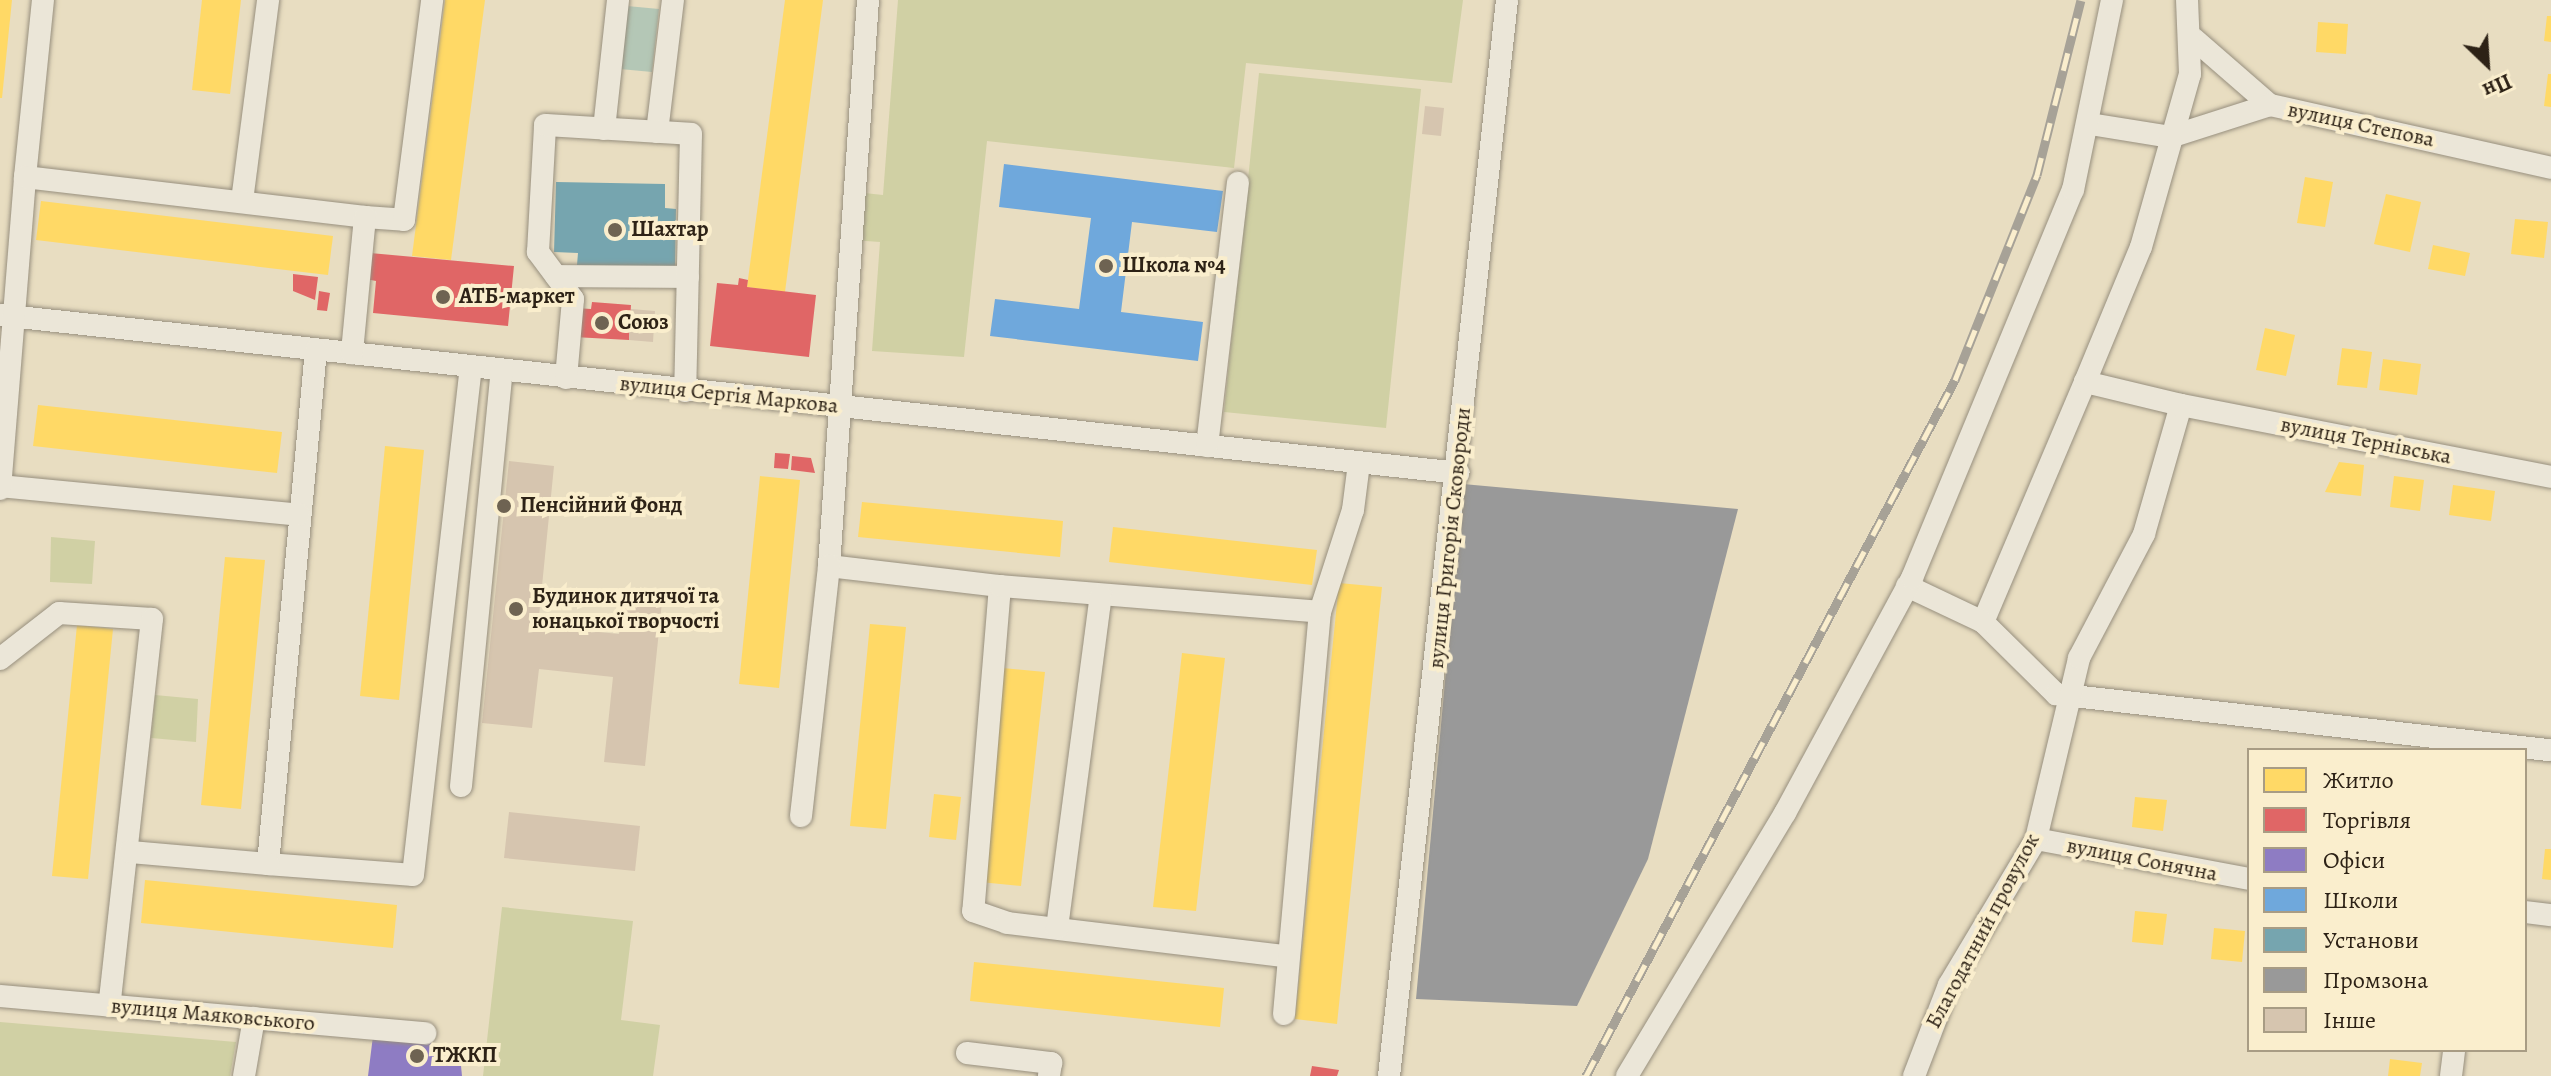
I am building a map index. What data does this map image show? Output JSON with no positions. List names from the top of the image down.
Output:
{
  "streets": {
    "street": [
      "вулиця Степова",
      "вулиця Сергія Маркова",
      "вулиця Тернівська",
      "вулиця Григорія Сковороди",
      "вулиця Сонячна",
      "Благодатний провулок",
      "вулиця Маяковського"
    ]
  },
  "crossings": [
    ["вулиця Сергія Маркова", "вулиця Григорія Сковороди"],
    ["вулиця Тернівська", "Благодатний провулок"],
    ["вулиця Сонячна", "Благодатний провулок"]
  ],
  "places": [
    "Шахтар",
    "Школа №4",
    "АТБ-маркет",
    "Союз",
    "Пенсійний Фонд",
    "Будинок дитячої та юнацької творчості",
    "ТЖКП"
  ],
  "legend": [
    "Житло",
    "Торгівля",
    "Офіси",
    "Школи",
    "Установи",
    "Промзона",
    "Інше"
  ],
  "north": "bottom right"
}
